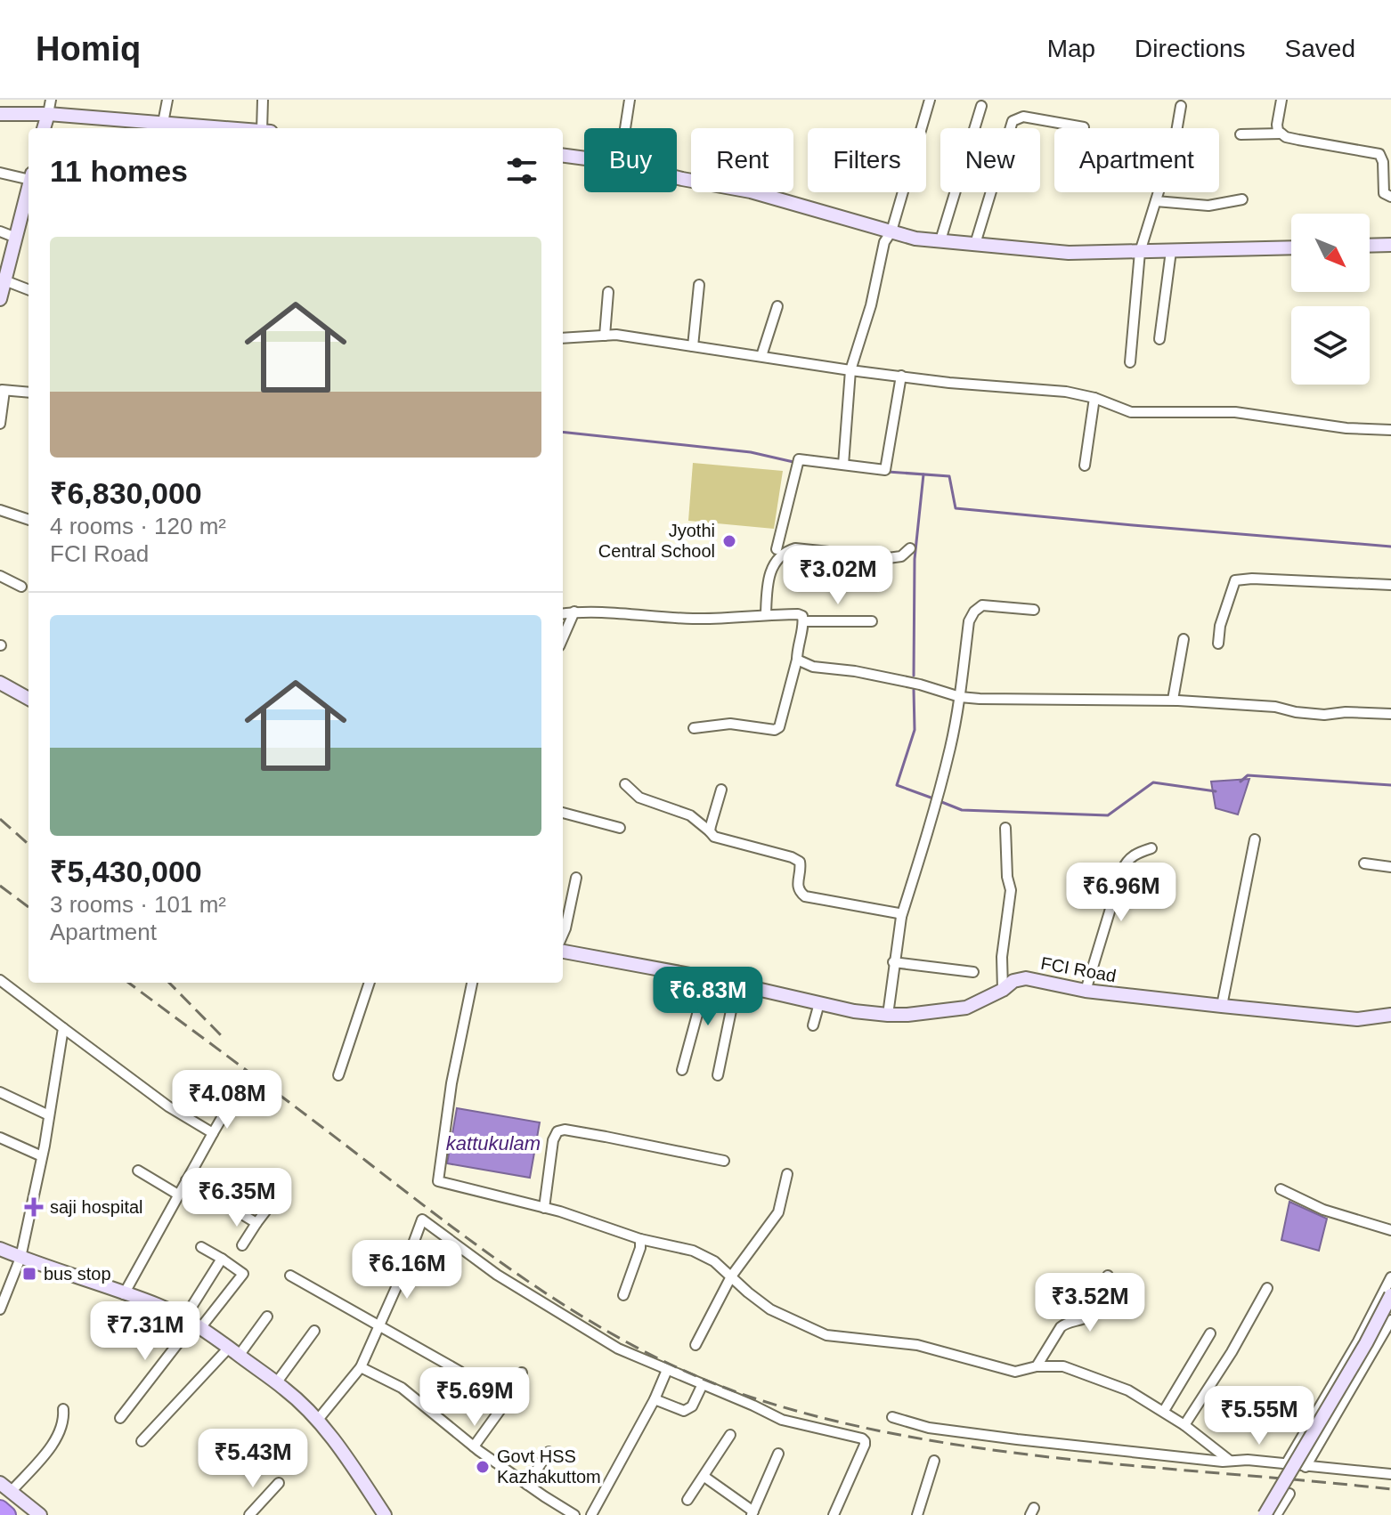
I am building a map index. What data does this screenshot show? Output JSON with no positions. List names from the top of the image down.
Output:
{
  "streets": {
    "street": ["FCI Road"]
  },
  "water": ["kattukulam"],
  "places": {
    "other": ["Jyothi Central School", "Govt HSS Kazhakuttom"],
    "health": ["saji hospital"],
    "transit": ["bus stop"]
  },
  "north": "bottom right",
  "page": {
    "header": "Homiq",
    "nav": ["Map", "Directions", "Saved"],
    "chip": [
      "Buy",
      "Rent",
      "Filters",
      "New",
      "Apartment"
    ],
    "heading": "11 homes",
    "list": [
      {
        "name": "₹6,830,000",
        "note": "4 rooms · 120 m² · FCI Road"
      },
      {
        "name": "₹5,430,000",
        "note": "3 rooms · 101 m² · Apartment"
      }
    ],
    "price": [
      "₹3.02M",
      "₹6.96M",
      "₹6.83M",
      "₹4.08M",
      "₹6.35M",
      "₹6.16M",
      "₹3.52M",
      "₹7.31M",
      "₹5.69M",
      "₹5.55M",
      "₹5.43M"
    ]
  }
}
